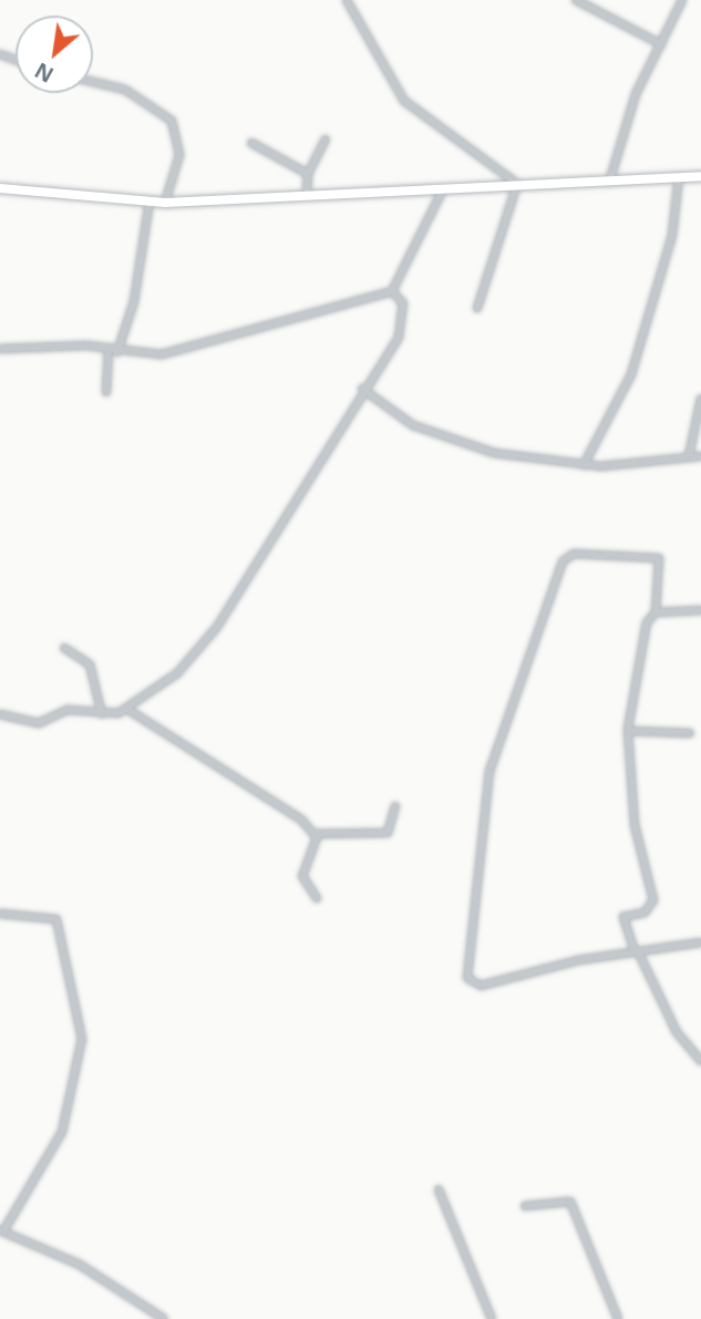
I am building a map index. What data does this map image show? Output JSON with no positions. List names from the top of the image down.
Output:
{
  "north": "bottom left"
}
